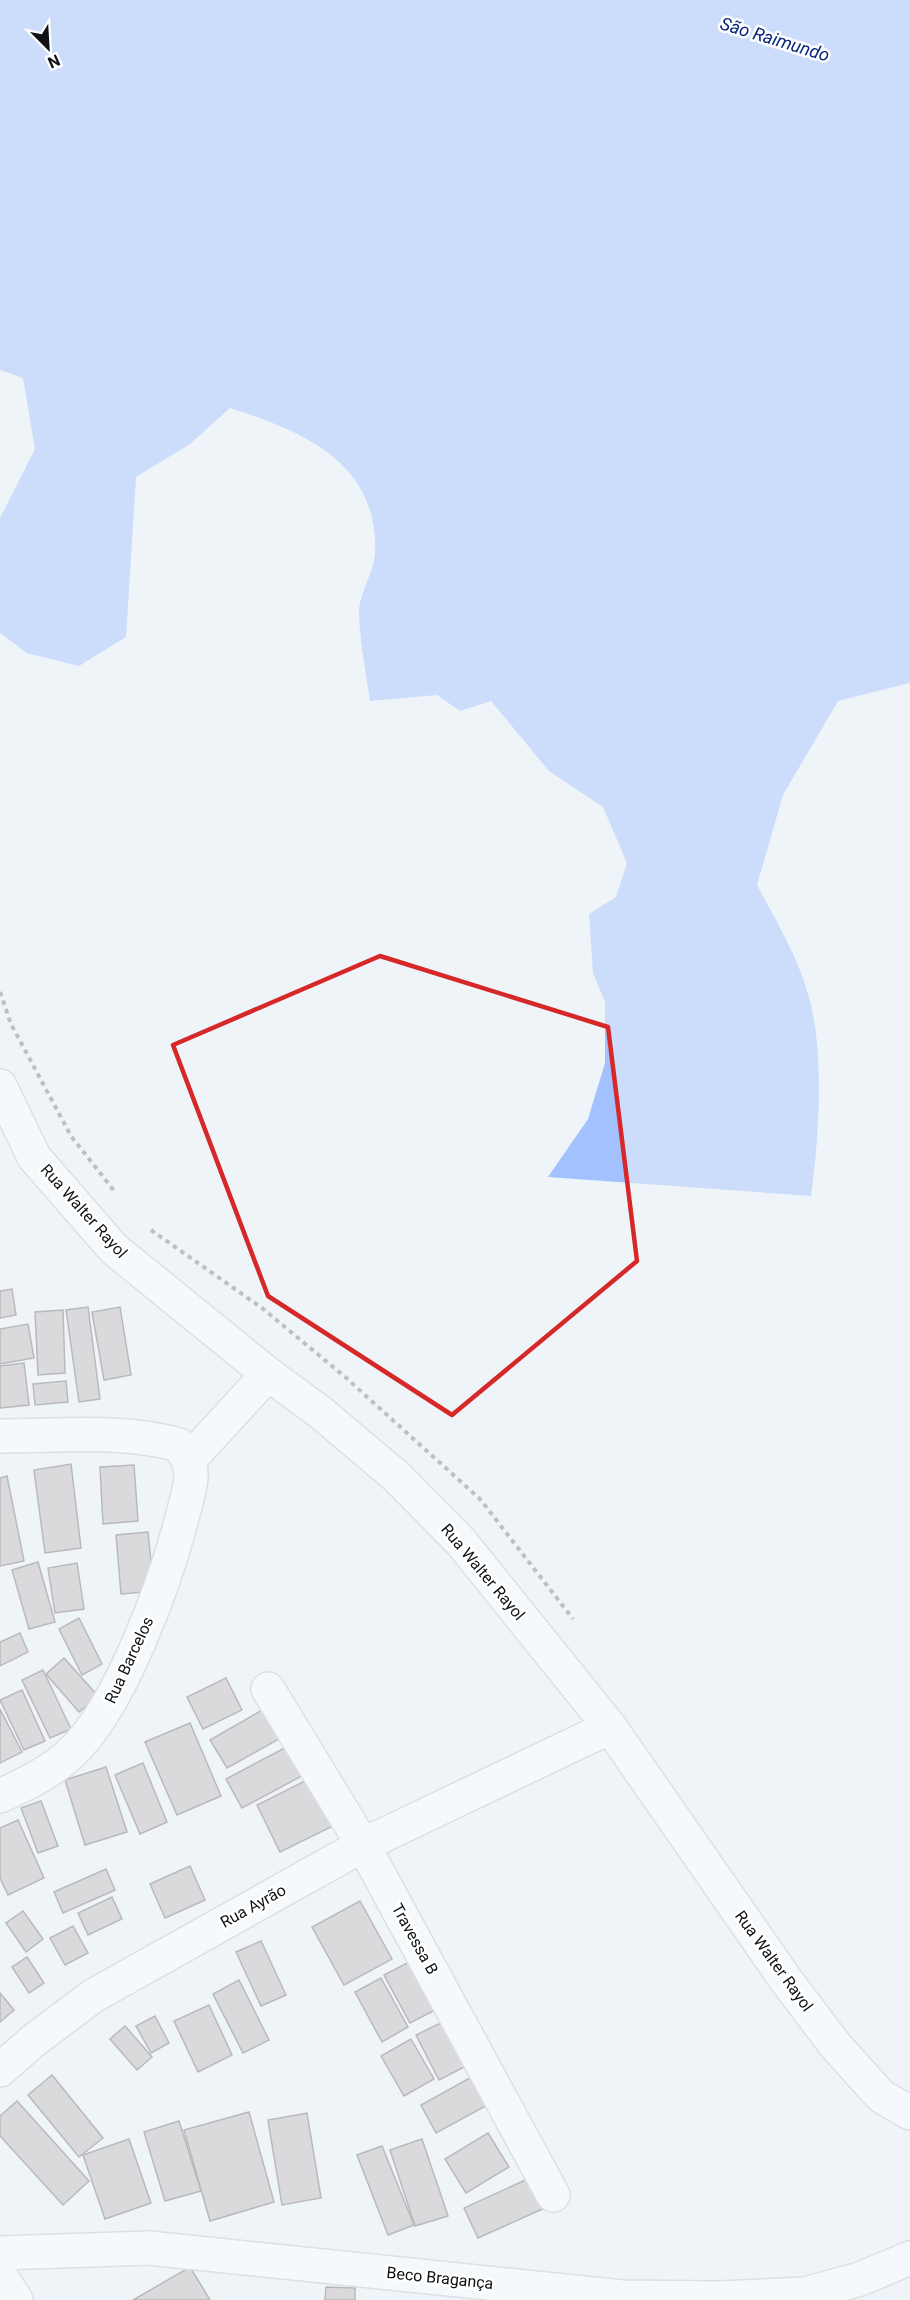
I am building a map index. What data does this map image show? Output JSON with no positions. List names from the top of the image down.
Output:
{
  "streets": {
    "street": [
      "Rua Walter Rayol",
      "Rua Barcelos",
      "Rua Ayrão",
      "Travessa B",
      "Beco Bragança"
    ]
  },
  "crossings": [
    ["Rua Walter Rayol", "Rua Ayrão"],
    ["Rua Ayrão", "Travessa B"]
  ],
  "water": ["São Raimundo"],
  "north": "bottom right"
}
